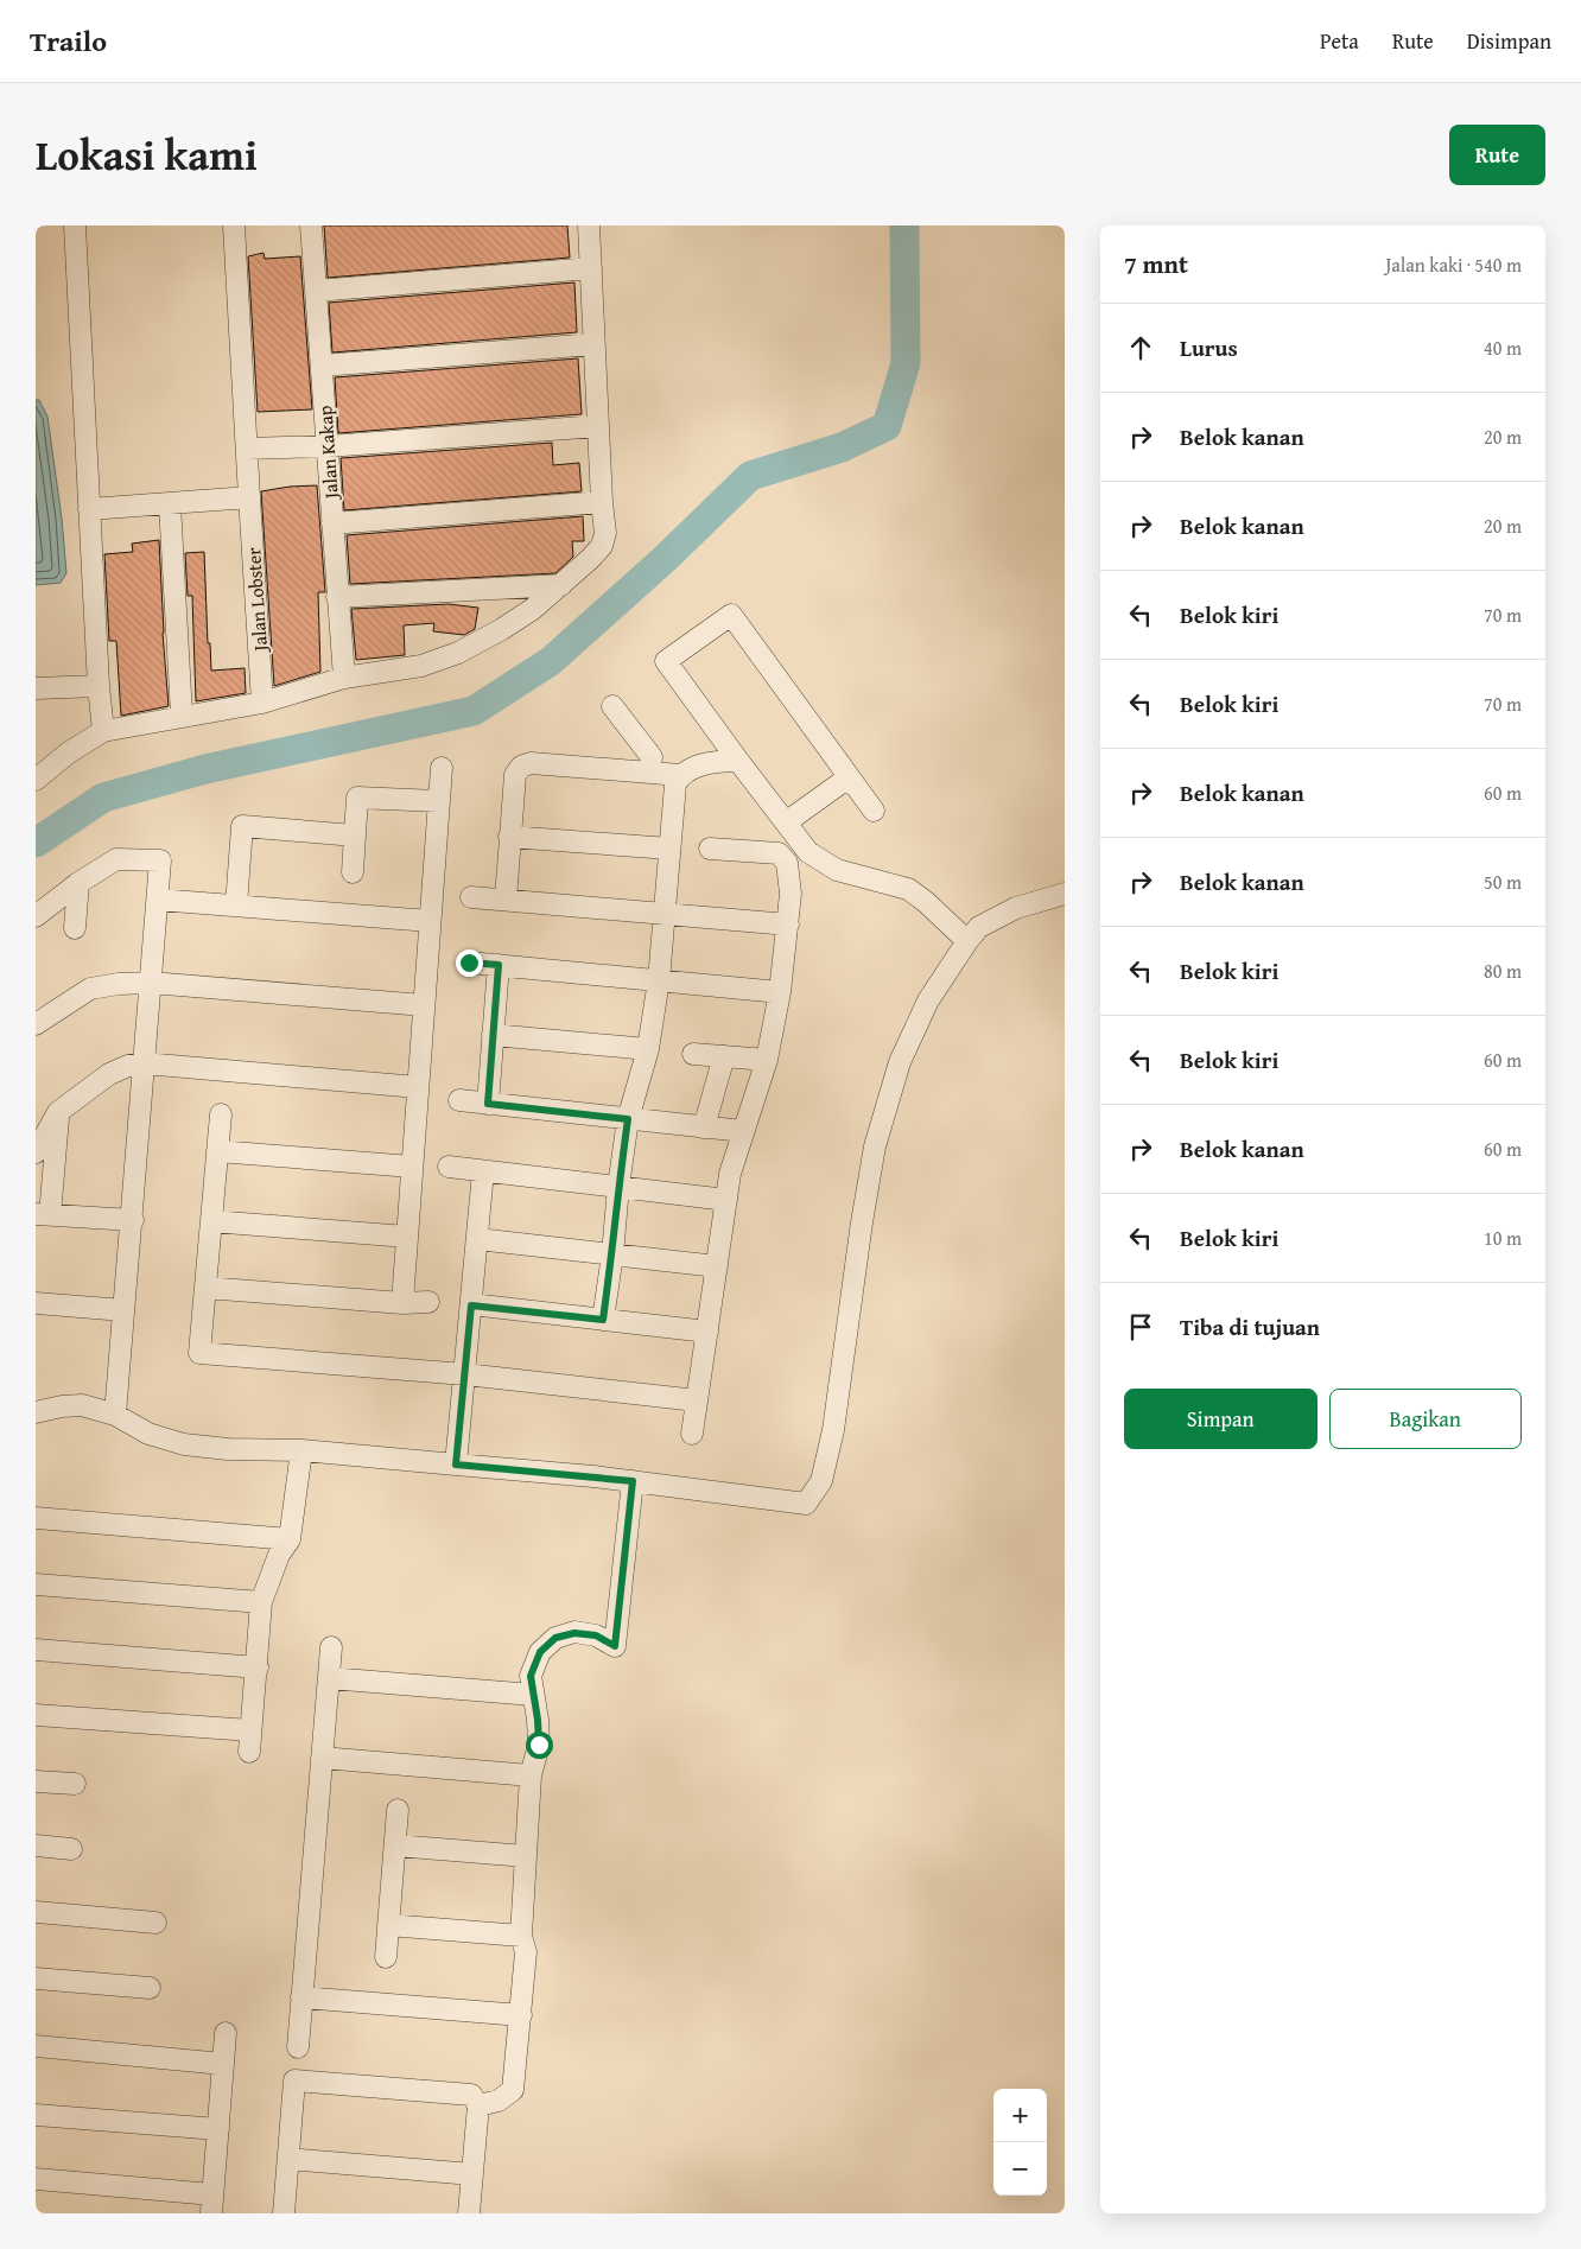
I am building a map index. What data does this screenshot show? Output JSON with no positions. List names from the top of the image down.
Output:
{
  "streets": {
    "street": ["Jalan Kakap", "Jalan Lobster"]
  },
  "page": {
    "header": "Trailo",
    "nav": ["Peta", "Rute", "Disimpan"],
    "title": "Lokasi kami",
    "buttons": [
      "Rute",
      ["Simpan", "Bagikan"]
    ],
    "heading": ["7 mnt", "Jalan kaki · 540 m"],
    "list": [
      ["Lurus", "40 m"],
      ["Belok kanan", "20 m"],
      ["Belok kanan", "20 m"],
      ["Belok kiri", "70 m"],
      ["Belok kiri", "70 m"],
      ["Belok kanan", "60 m"],
      ["Belok kanan", "50 m"],
      ["Belok kiri", "80 m"],
      ["Belok kiri", "60 m"],
      ["Belok kanan", "60 m"],
      ["Belok kiri", "10 m"],
      "Tiba di tujuan"
    ],
    "map_buttons": ["+", "−"]
  }
}
